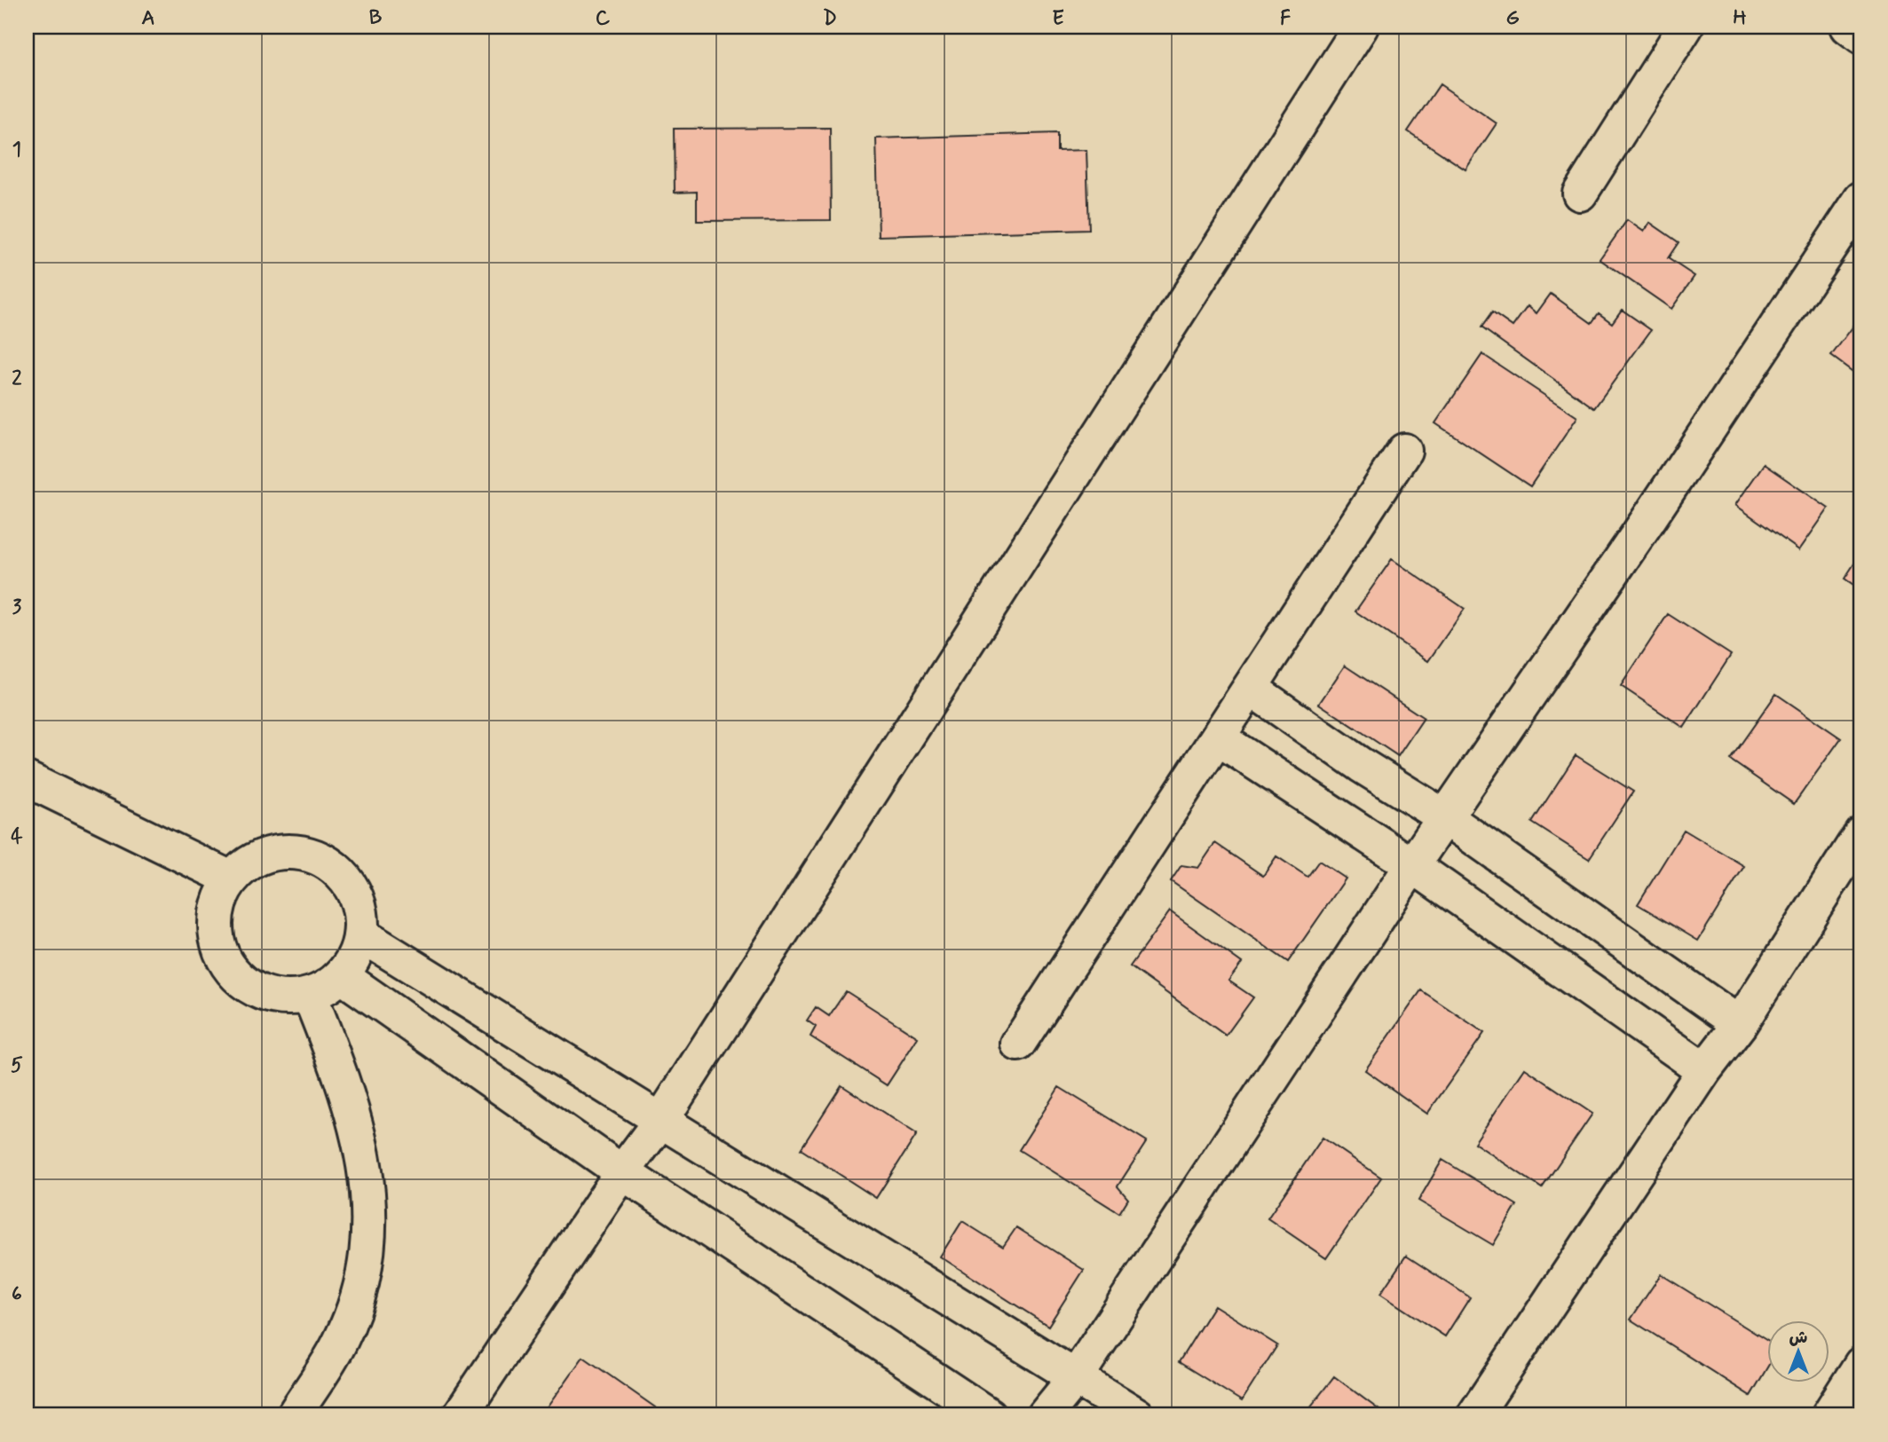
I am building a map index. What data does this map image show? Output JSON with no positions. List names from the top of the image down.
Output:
{
  "north": "top",
  "grid": {
    "columns": [
      "A",
      "B",
      "C",
      "D",
      "E",
      "F",
      "G",
      "H"
    ],
    "rows": [
      "1",
      "2",
      "3",
      "4",
      "5",
      "6"
    ]
  }
}
